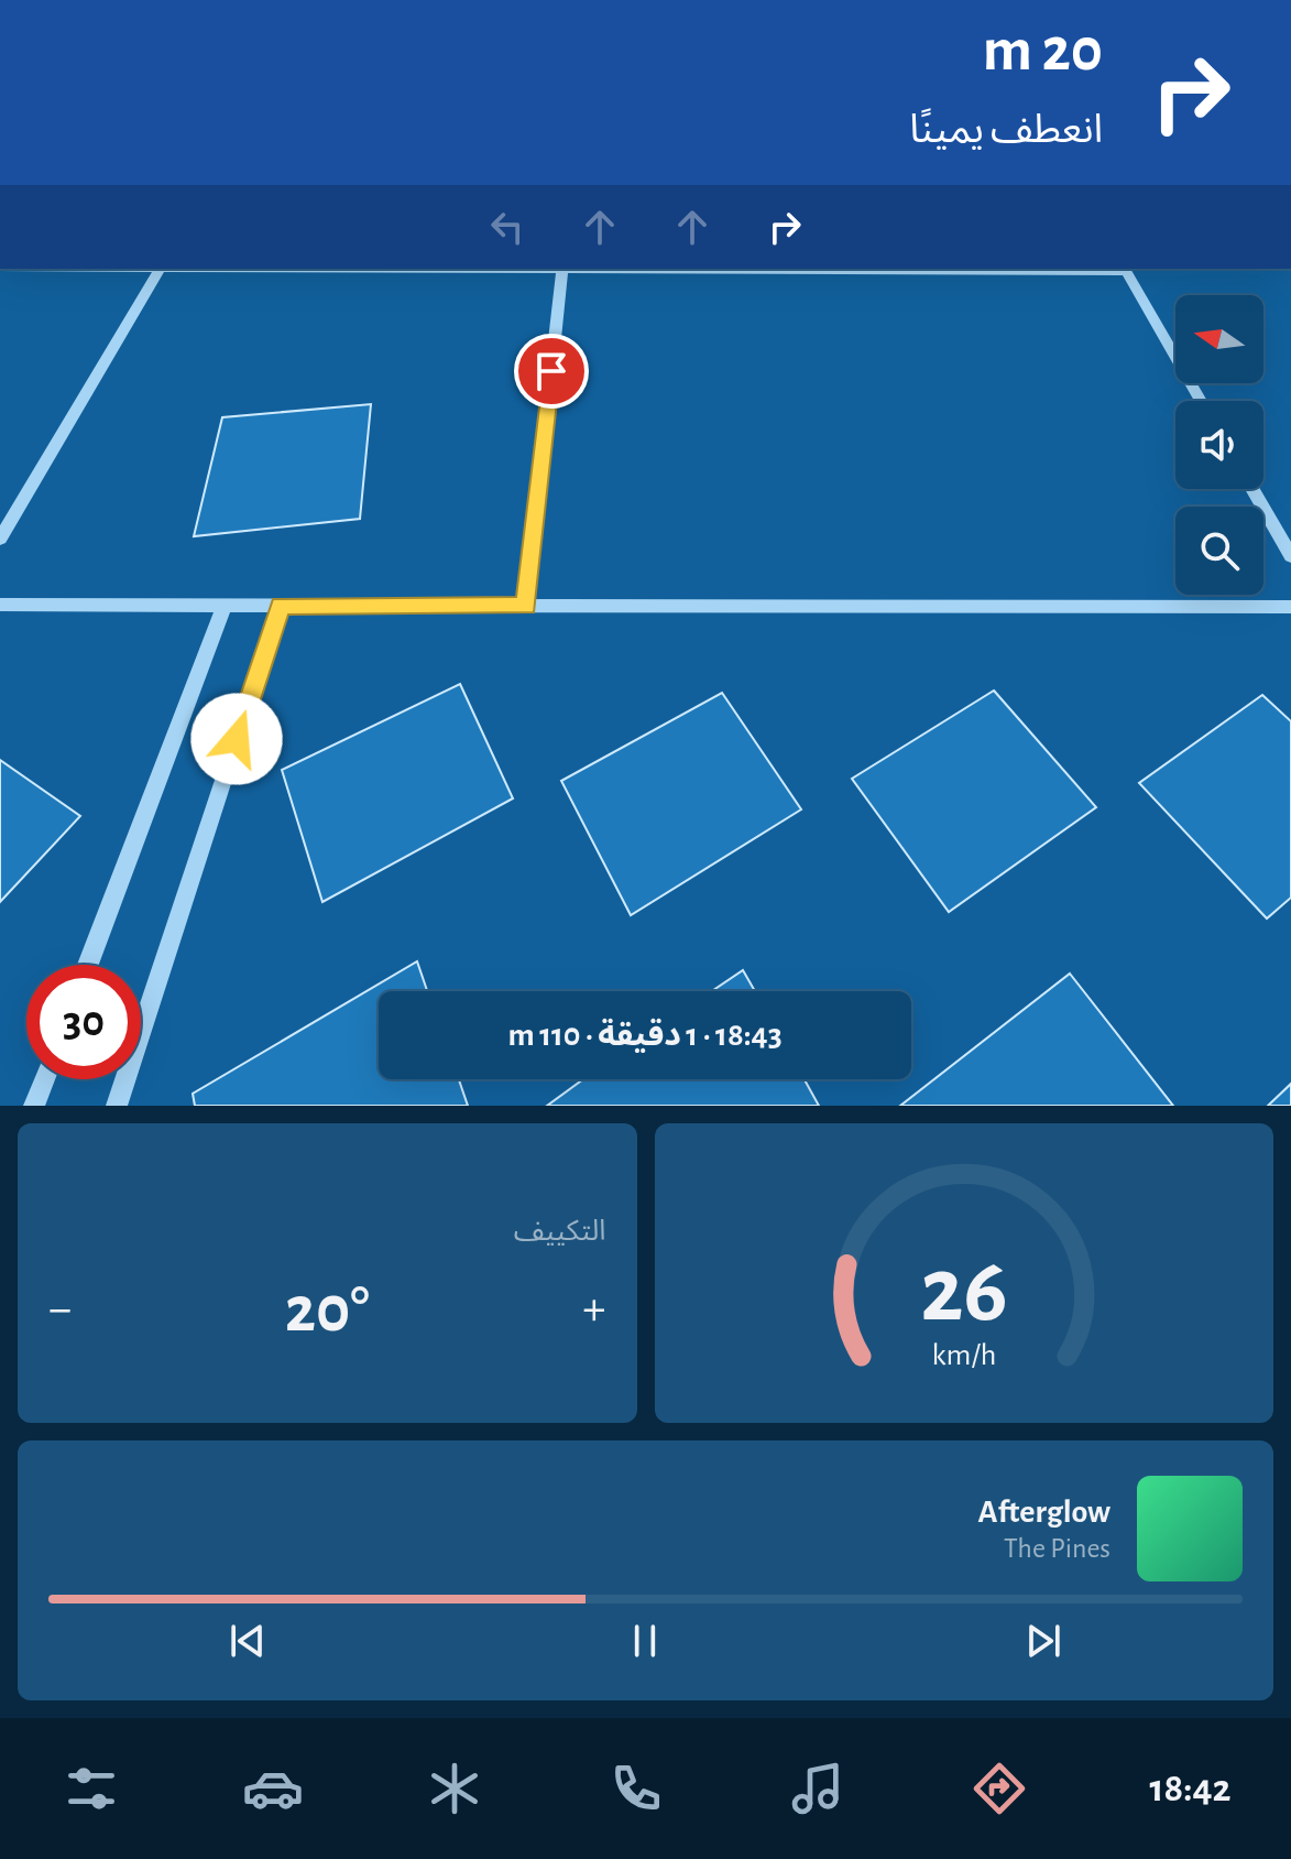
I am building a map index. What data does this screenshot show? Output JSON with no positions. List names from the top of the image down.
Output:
{
  "north": "left",
  "page": {
    "turn": ["20 m", "انعطف يمينًا"],
    "limit": "30",
    "trip": "18:43 · 1 دقيقة · 110 m",
    "tile": "التكييف",
    "heat": ["−", "20°", "+"],
    "song": ["Afterglow", "The Pines"],
    "tabs": "18:42",
    "gauge": ["26", "km/h"]
  }
}
